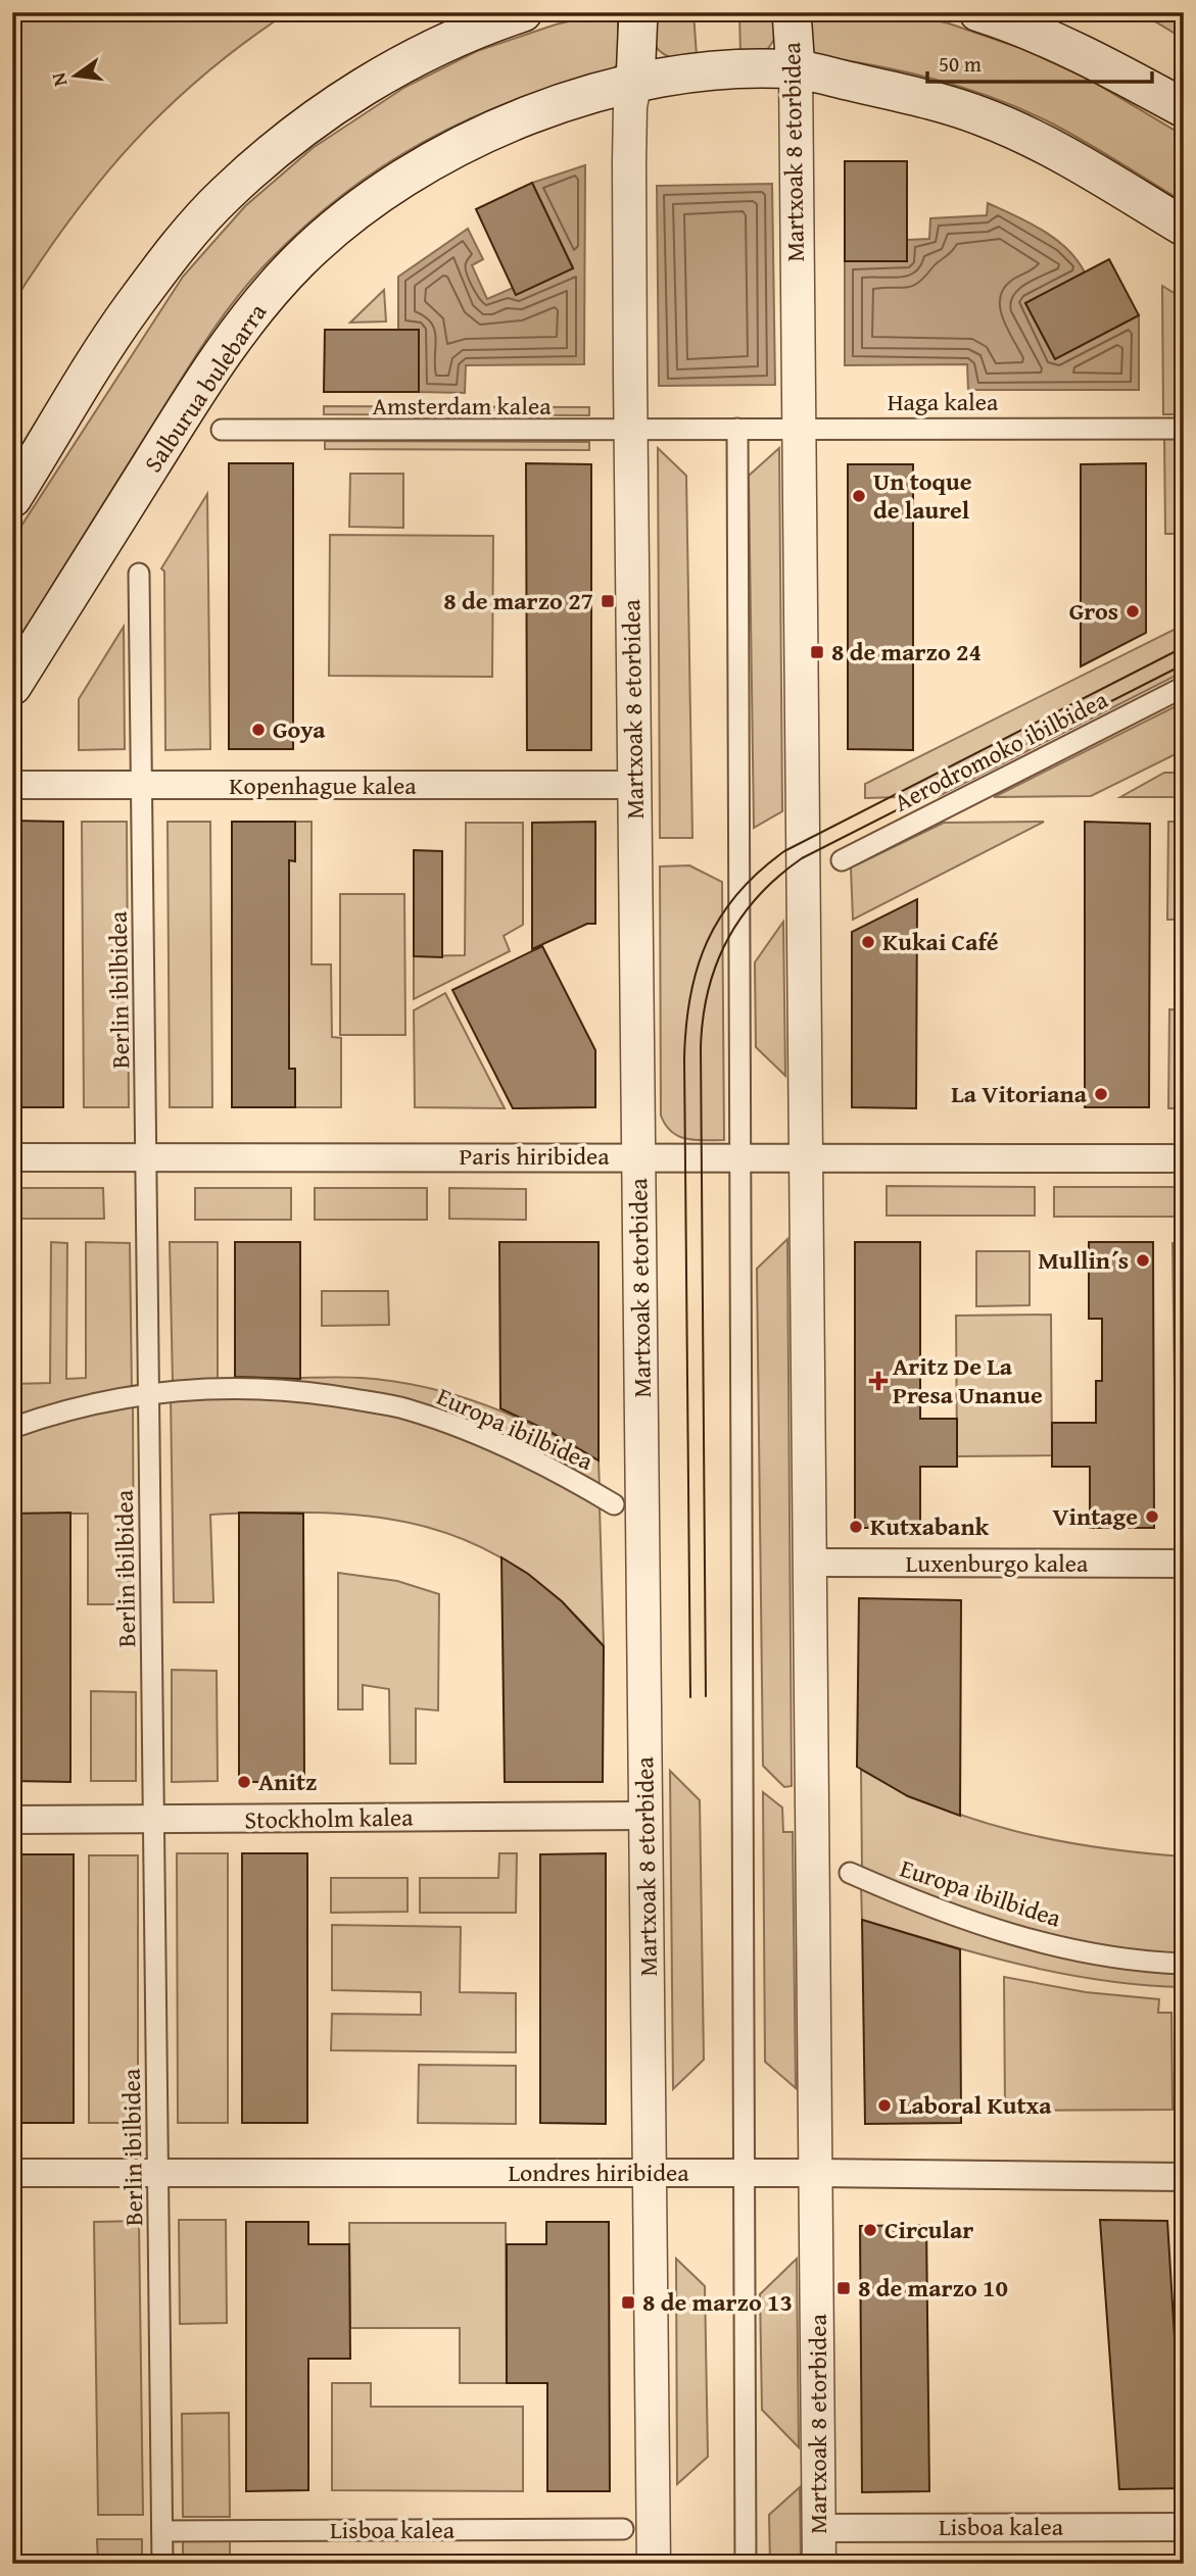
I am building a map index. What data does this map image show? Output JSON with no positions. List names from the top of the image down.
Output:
{
  "streets": {
    "main road": ["Martxoak 8 etorbidea", "Salburua bulebarra"],
    "street": [
      "Haga kalea",
      "Amsterdam kalea",
      "Aerodromoko ibilbidea",
      "Kopenhague kalea",
      "Berlin ibilbidea",
      "Paris hiribidea",
      "Europa ibilbidea",
      "Luxenburgo kalea",
      "Stockholm kalea",
      "Londres hiribidea",
      "Lisboa kalea"
    ]
  },
  "crossings": [
    ["Martxoak 8 etorbidea", "Salburua bulebarra"],
    ["Martxoak 8 etorbidea", "Haga kalea"],
    ["Martxoak 8 etorbidea", "Amsterdam kalea"],
    ["Martxoak 8 etorbidea", "Kopenhague kalea"],
    ["Martxoak 8 etorbidea", "Paris hiribidea"],
    ["Martxoak 8 etorbidea", "Luxenburgo kalea"],
    ["Martxoak 8 etorbidea", "Stockholm kalea"],
    ["Martxoak 8 etorbidea", "Londres hiribidea"],
    ["Martxoak 8 etorbidea", "Lisboa kalea"],
    ["Haga kalea", "Amsterdam kalea"],
    ["Kopenhague kalea", "Berlin ibilbidea"],
    ["Berlin ibilbidea", "Paris hiribidea"],
    ["Berlin ibilbidea", "Europa ibilbidea"],
    ["Berlin ibilbidea", "Stockholm kalea"],
    ["Berlin ibilbidea", "Londres hiribidea"],
    ["Berlin ibilbidea", "Lisboa kalea"]
  ],
  "places": {
    "other": [
      "Un toque de laurel",
      "Gros",
      "Goya",
      "Kukai Café",
      "La Vitoriana",
      "Mullin´s",
      "Vintage",
      "Kutxabank",
      "Anitz",
      "Laboral Kutxa",
      "Circular"
    ],
    "transit": [
      "8 de marzo 27",
      "8 de marzo 24",
      "8 de marzo 10",
      "8 de marzo 13"
    ],
    "health": ["Aritz De La Presa Unanue"]
  },
  "scale_bar": "50 m",
  "north": "left"
}
